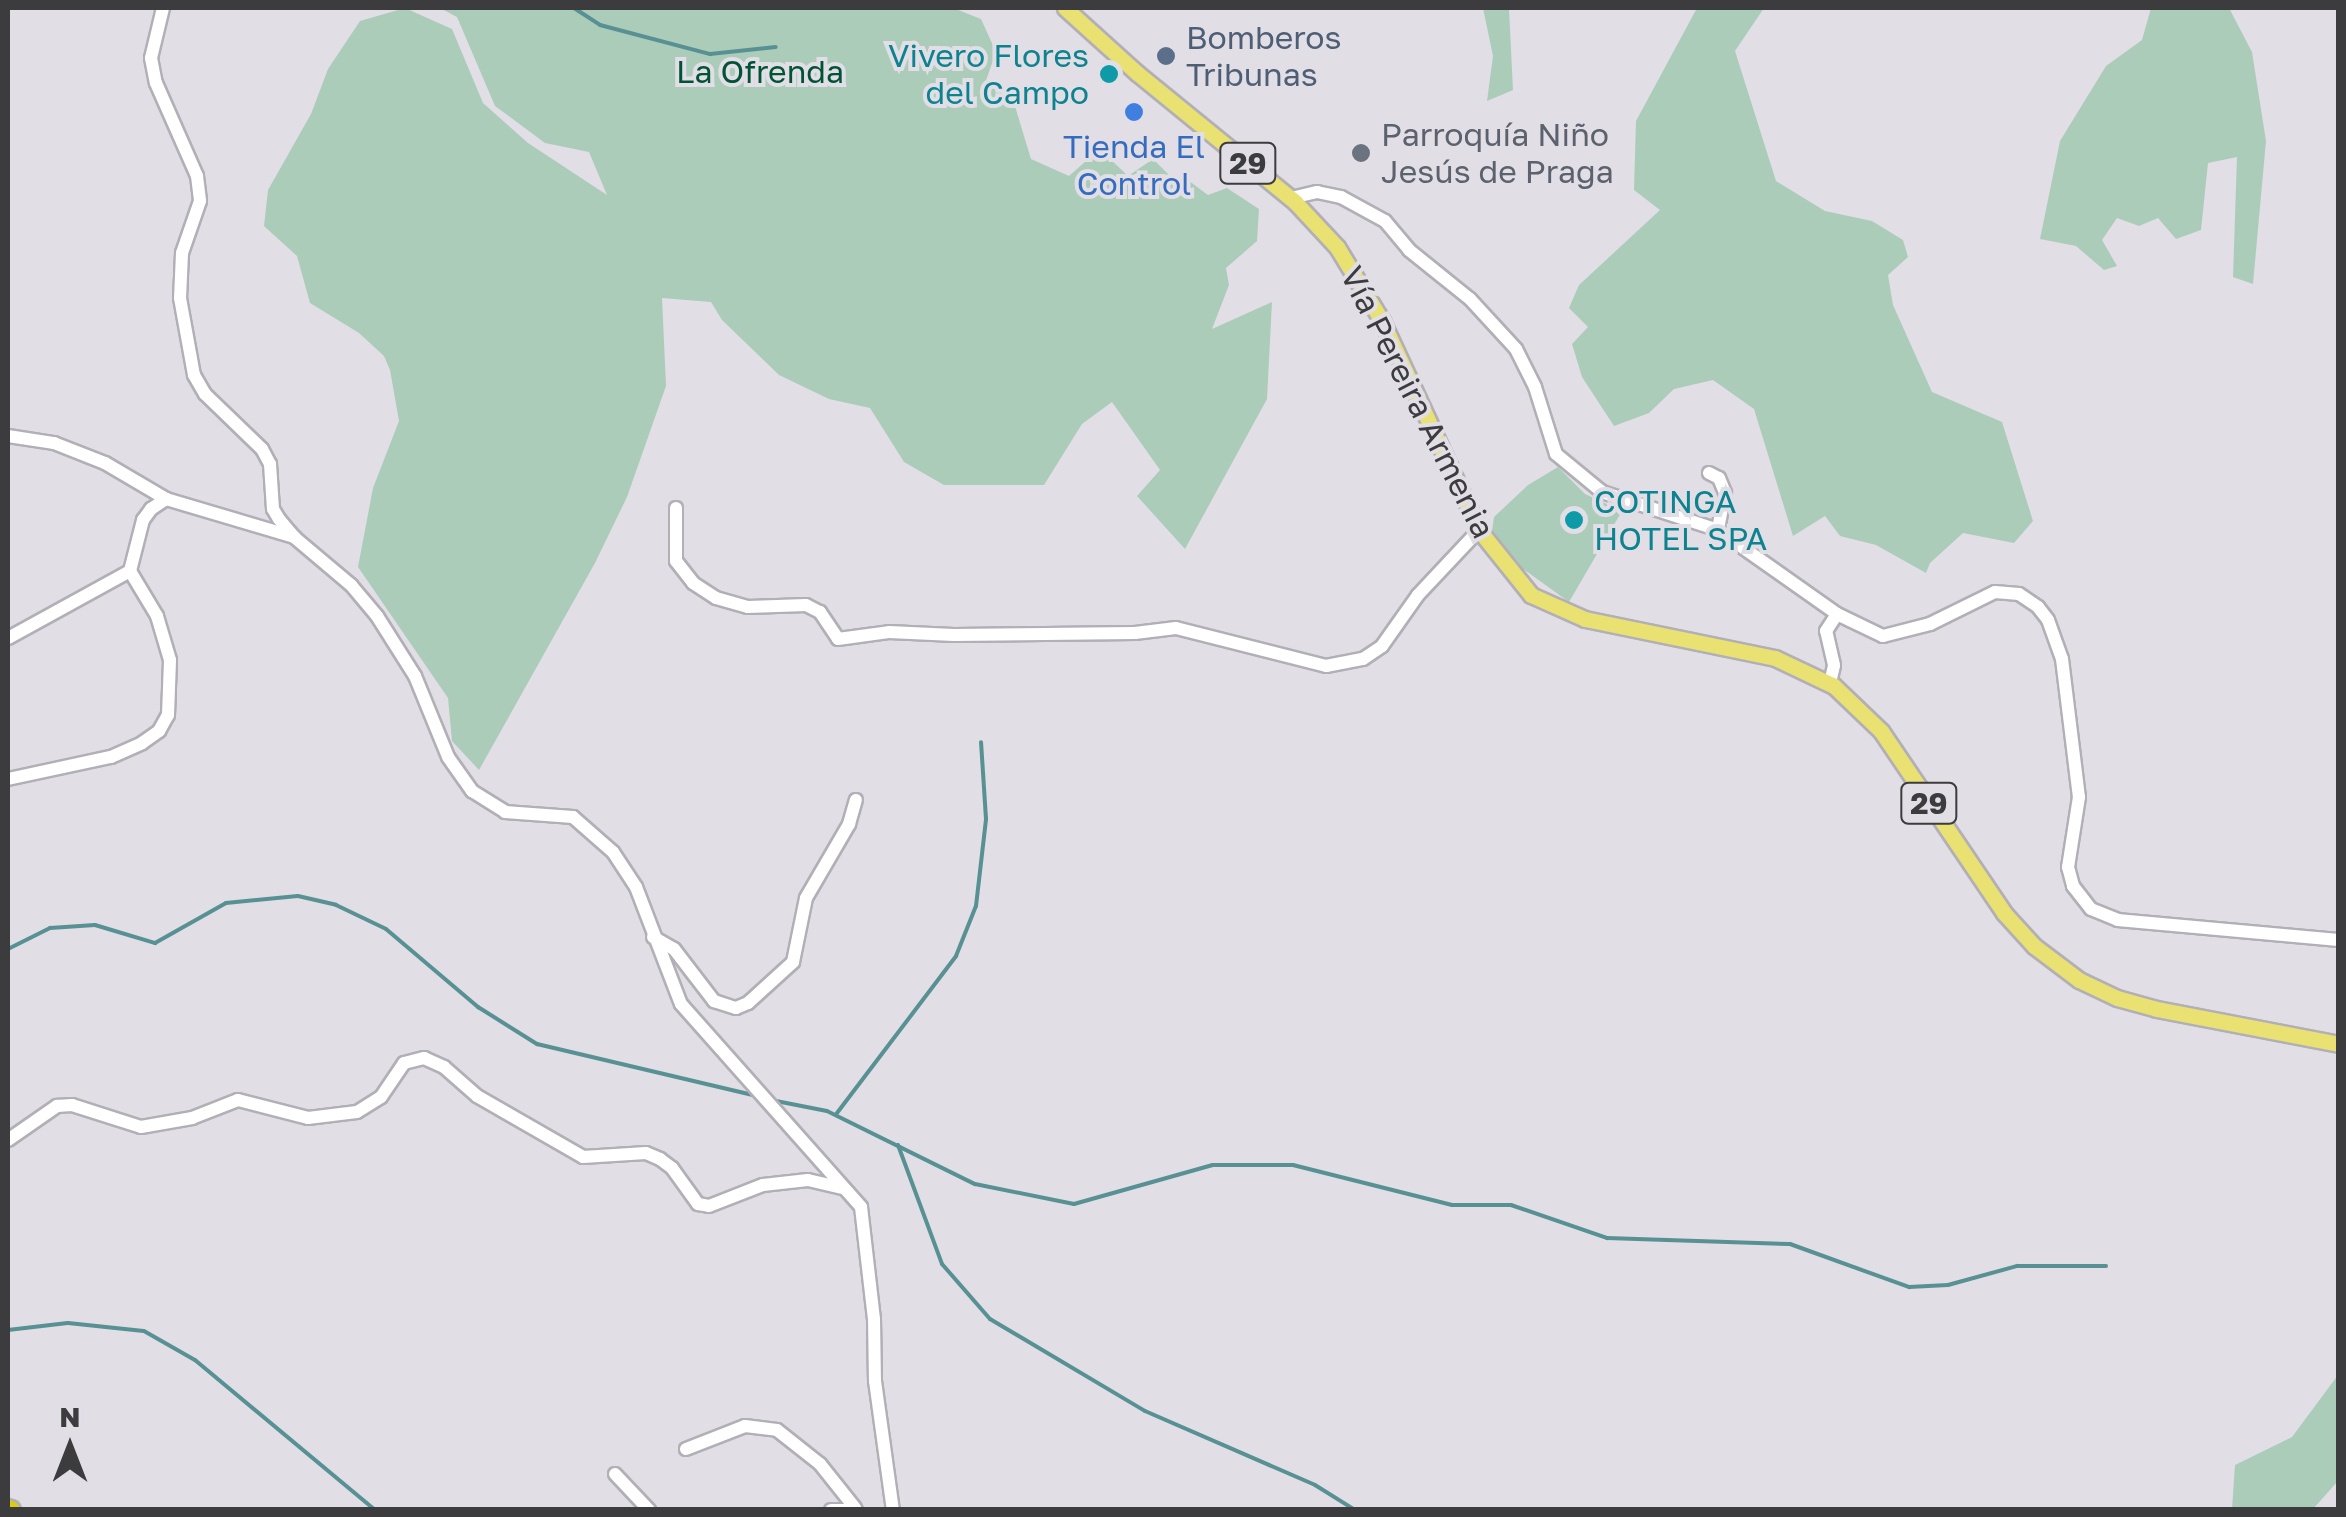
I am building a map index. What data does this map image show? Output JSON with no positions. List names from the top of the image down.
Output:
{
  "streets": {
    "main road": ["29", "Vía Pereira Armenia"]
  },
  "parks": ["La Ofrenda"],
  "places": [
    "Bomberos Tribunas",
    "Vivero Flores del Campo",
    "Tienda El Control",
    "Parroquía Niño Jesús de Praga",
    "COTINGA HOTEL SPA"
  ],
  "north": "top"
}
